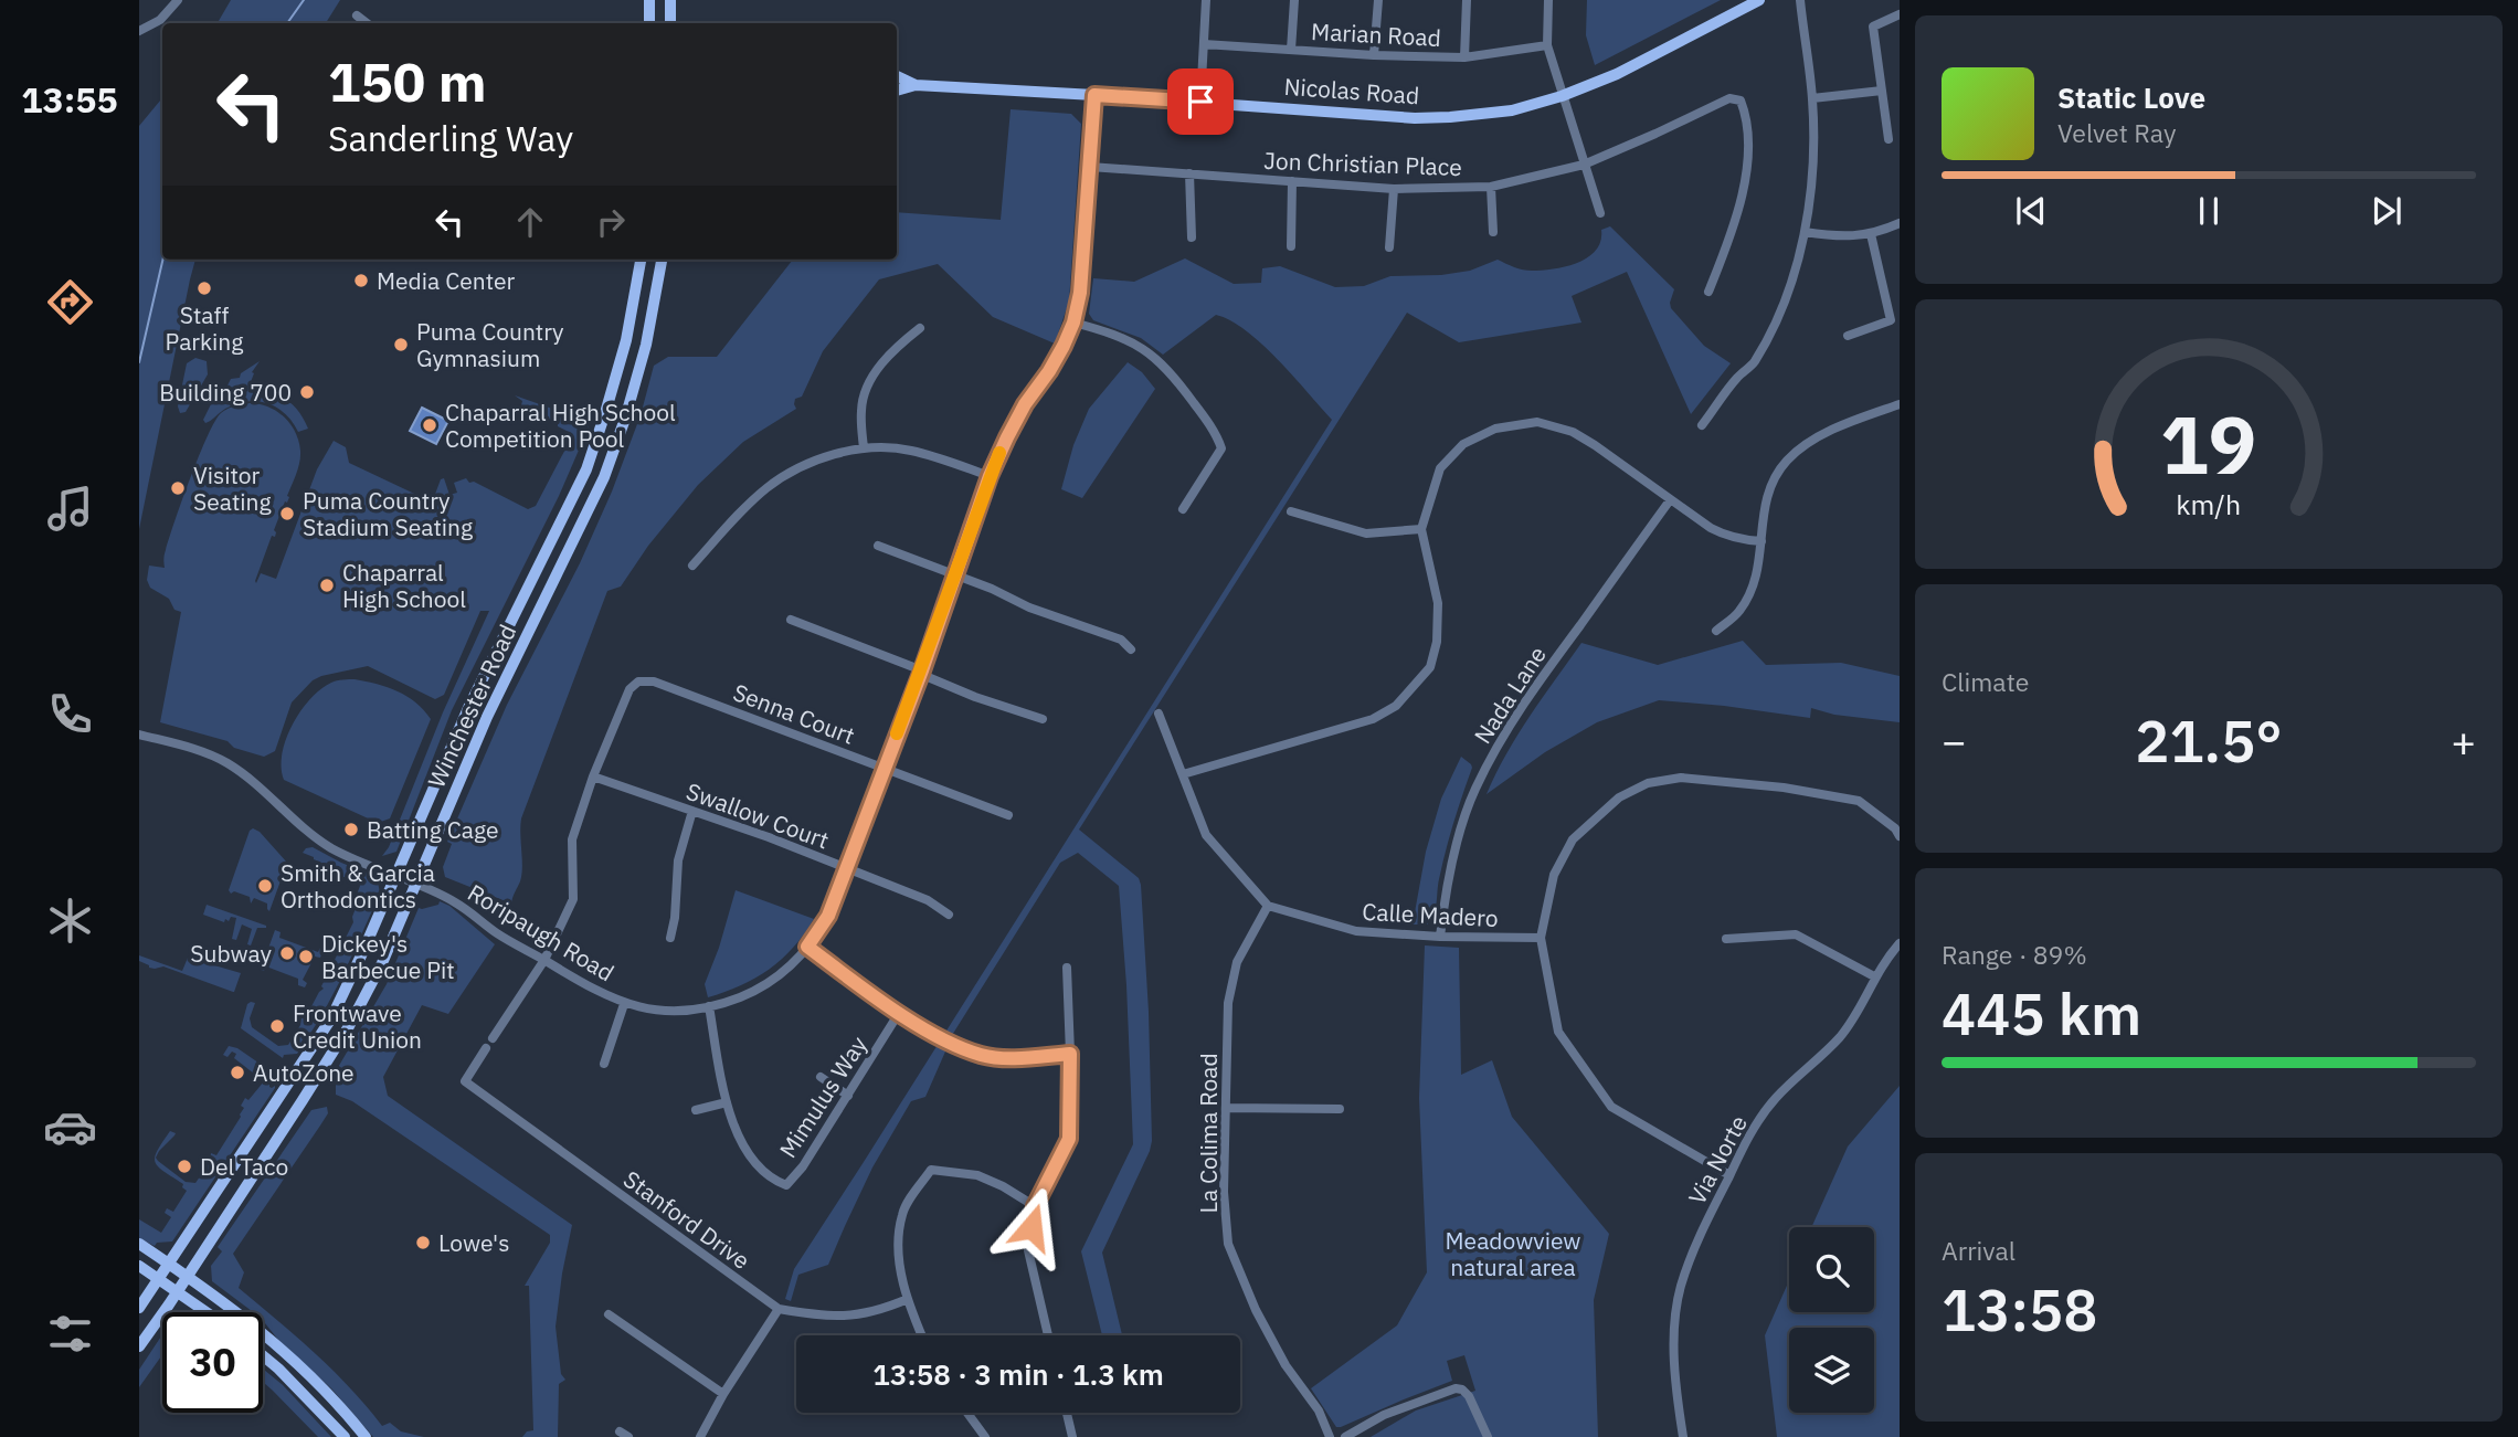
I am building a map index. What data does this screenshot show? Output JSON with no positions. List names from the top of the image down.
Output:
{
  "streets": {
    "main road": ["Nicolas Road", "Winchester Road"],
    "street": [
      "Marian Road",
      "Jon Christian Place",
      "Nada Lane",
      "Senna Court",
      "Swallow Court",
      "Calle Madero",
      "Roripaugh Road",
      "Mimulus Way",
      "La Colima Road",
      "Via Norte",
      "Stanford Drive"
    ]
  },
  "crossings": [
    ["Nicolas Road", "Roripaugh Road"],
    ["Jon Christian Place", "Roripaugh Road"],
    ["Nada Lane", "Calle Madero"],
    ["Winchester Road", "Roripaugh Road"],
    ["Senna Court", "Swallow Court"],
    ["Senna Court", "Roripaugh Road"],
    ["Swallow Court", "Roripaugh Road"],
    ["Calle Madero", "La Colima Road"],
    ["Roripaugh Road", "Mimulus Way"]
  ],
  "parks": ["Meadowview natural area"],
  "places": [
    "Media Center",
    "Staff Parking",
    "Puma Country Gymnasium",
    "Building 700",
    "Chaparral High School Competition Pool",
    "Visitor Seating",
    "Puma Country Stadium Seating",
    "Chaparral High School",
    "Batting Cage",
    "Smith & Garcia Orthodontics",
    "Subway",
    "Dickey's Barbecue Pit",
    "Frontwave Credit Union",
    "AutoZone",
    "Del Taco",
    "Lowe's"
  ],
  "page": {
    "tabs": "13:55",
    "turn": ["150 m", "Sanderling Way"],
    "song": ["Static Love", "Velvet Ray"],
    "tile": [
      "Climate",
      ["Range · 89%", "445 km"],
      ["Arrival", "13:58"]
    ],
    "heat": ["−", "21.5°", "+"],
    "limit": "30",
    "trip": "13:58 · 3 min · 1.3 km",
    "gauge": ["19", "km/h"]
  }
}
